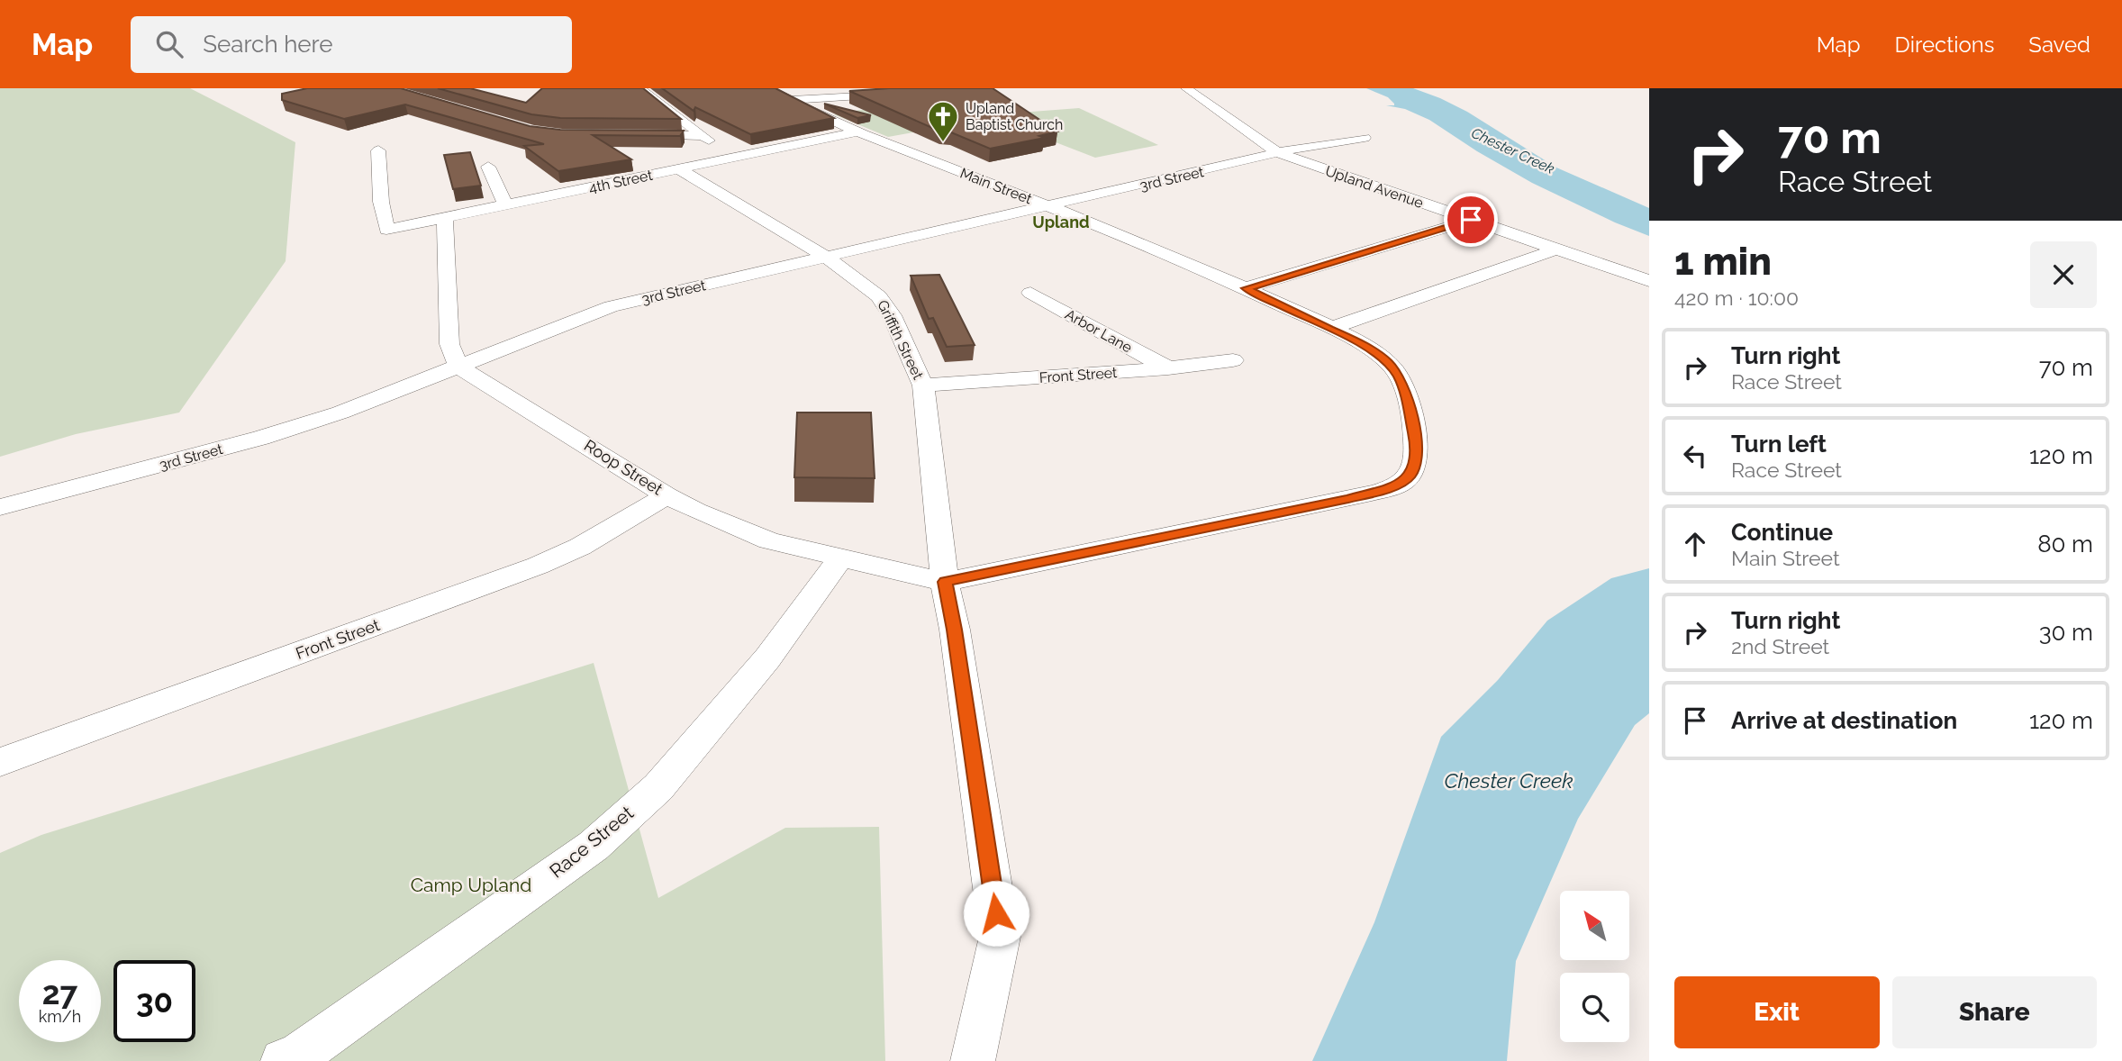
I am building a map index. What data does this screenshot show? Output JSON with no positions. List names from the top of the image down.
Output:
{
  "streets": {
    "street": [
      "3rd Street",
      "4th Street",
      "Main Street",
      "Upland Avenue",
      "Arbor Lane",
      "Griffith Street",
      "Front Street",
      "Roop Street",
      "Race Street"
    ]
  },
  "crossings": [
    ["3rd Street", "Main Street"],
    ["3rd Street", "Upland Avenue"],
    ["3rd Street", "Griffith Street"],
    ["3rd Street", "Roop Street"],
    ["4th Street", "Main Street"],
    ["4th Street", "Griffith Street"],
    ["Arbor Lane", "Front Street"],
    ["Griffith Street", "Front Street"],
    ["Griffith Street", "Roop Street"],
    ["Front Street", "Roop Street"],
    ["Roop Street", "Race Street"]
  ],
  "districts": ["Upland"],
  "water": ["Chester Creek"],
  "parks": ["Camp Upland"],
  "places": {
    "church": ["Upland Baptist Church"]
  },
  "north": "top left",
  "page": {
    "header": "Map",
    "search": "Search here",
    "nav": ["Map", "Directions", "Saved"],
    "turn": ["70 m", "Race Street"],
    "heading": ["1 min", "420 m · 10:00"],
    "list": [
      {
        "name": "Turn right",
        "note": "Race Street",
        "value": "70 m"
      },
      {
        "name": "Turn left",
        "note": "Race Street",
        "value": "120 m"
      },
      {
        "name": "Continue",
        "note": "Main Street",
        "value": "80 m"
      },
      {
        "name": "Turn right",
        "note": "2nd Street",
        "value": "30 m"
      },
      {
        "name": "Arrive at destination",
        "value": "120 m"
      }
    ],
    "speed": "27 km/h",
    "limit": "30",
    "buttons": ["Exit", "Share"]
  }
}
